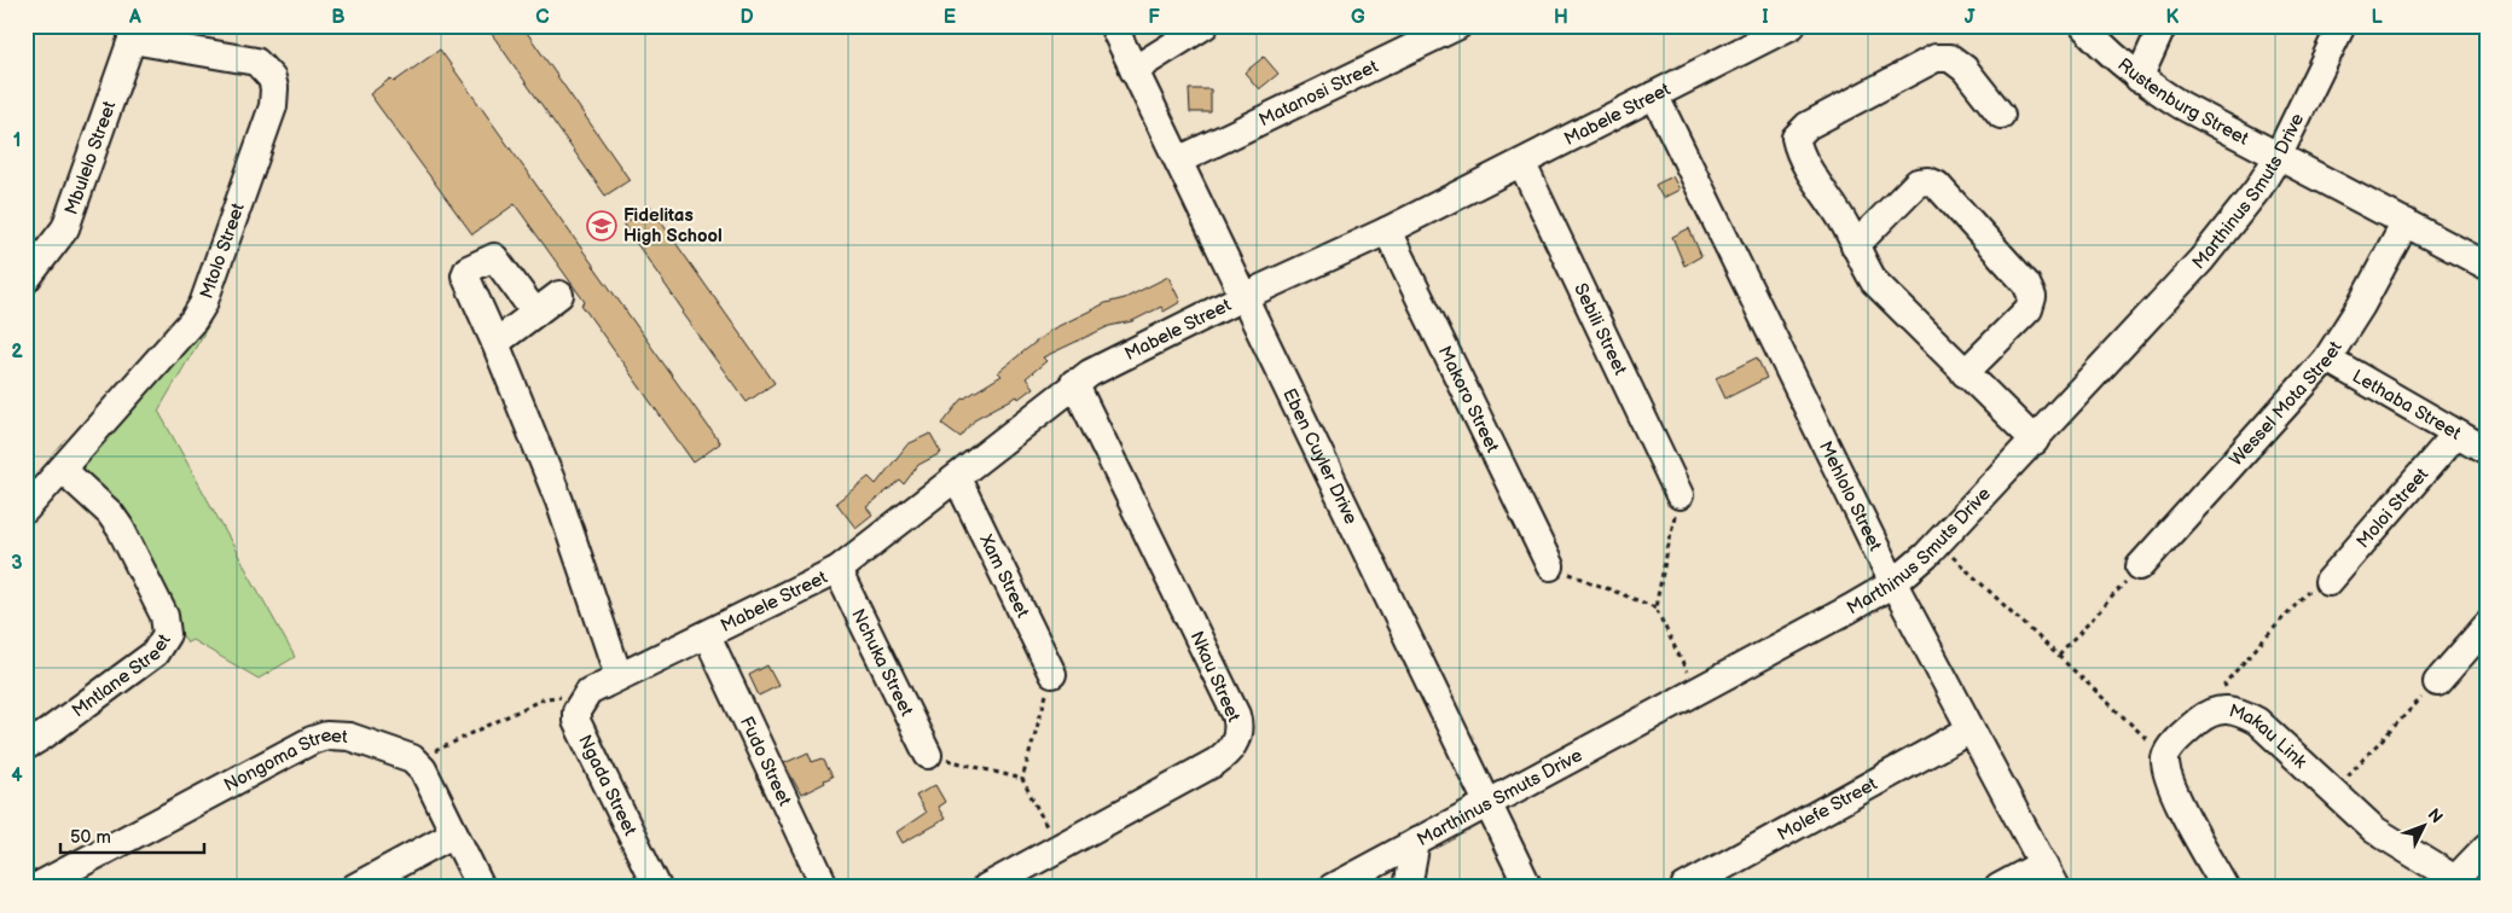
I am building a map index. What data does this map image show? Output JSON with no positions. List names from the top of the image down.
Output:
{
  "streets": {
    "street": [
      "Matanosi Street",
      "Rustenburg Street",
      "Mabele Street",
      "Mbulelo Street",
      "Marthinus Smuts Drive",
      "Mtolo Street",
      "Sebili Street",
      "Makoro Street",
      "Wessel Mota Street",
      "Lethaba Street",
      "Eben Cuyler Drive",
      "Mehlolo Street",
      "Moloi Street",
      "Xam Street",
      "Nchuka Street",
      "Mntlane Street",
      "Nkau Street",
      "Makau Link",
      "Fudo Street",
      "Nongoma Street",
      "Ngada Street",
      "Molefe Street"
    ]
  },
  "crossings": [
    ["Matanosi Street", "Eben Cuyler Drive"],
    ["Rustenburg Street", "Marthinus Smuts Drive"],
    ["Rustenburg Street", "Wessel Mota Street"],
    ["Mabele Street", "Sebili Street"],
    ["Mabele Street", "Makoro Street"],
    ["Mabele Street", "Eben Cuyler Drive"],
    ["Mabele Street", "Mehlolo Street"],
    ["Mabele Street", "Xam Street"],
    ["Mabele Street", "Nchuka Street"],
    ["Mabele Street", "Nkau Street"],
    ["Mabele Street", "Fudo Street"],
    ["Mabele Street", "Ngada Street"],
    ["Mbulelo Street", "Mtolo Street"],
    ["Marthinus Smuts Drive", "Eben Cuyler Drive"],
    ["Marthinus Smuts Drive", "Mehlolo Street"],
    ["Mtolo Street", "Mntlane Street"],
    ["Wessel Mota Street", "Lethaba Street"],
    ["Lethaba Street", "Moloi Street"],
    ["Mehlolo Street", "Molefe Street"]
  ],
  "places": {
    "school or university": ["Fidelitas High School"]
  },
  "scale_bar": "50 m",
  "north": "top right",
  "grid": {
    "columns": [
      "A",
      "B",
      "C",
      "D",
      "E",
      "F",
      "G",
      "H",
      "I",
      "J",
      "K",
      "L"
    ],
    "rows": [
      "1",
      "2",
      "3",
      "4"
    ]
  }
}
